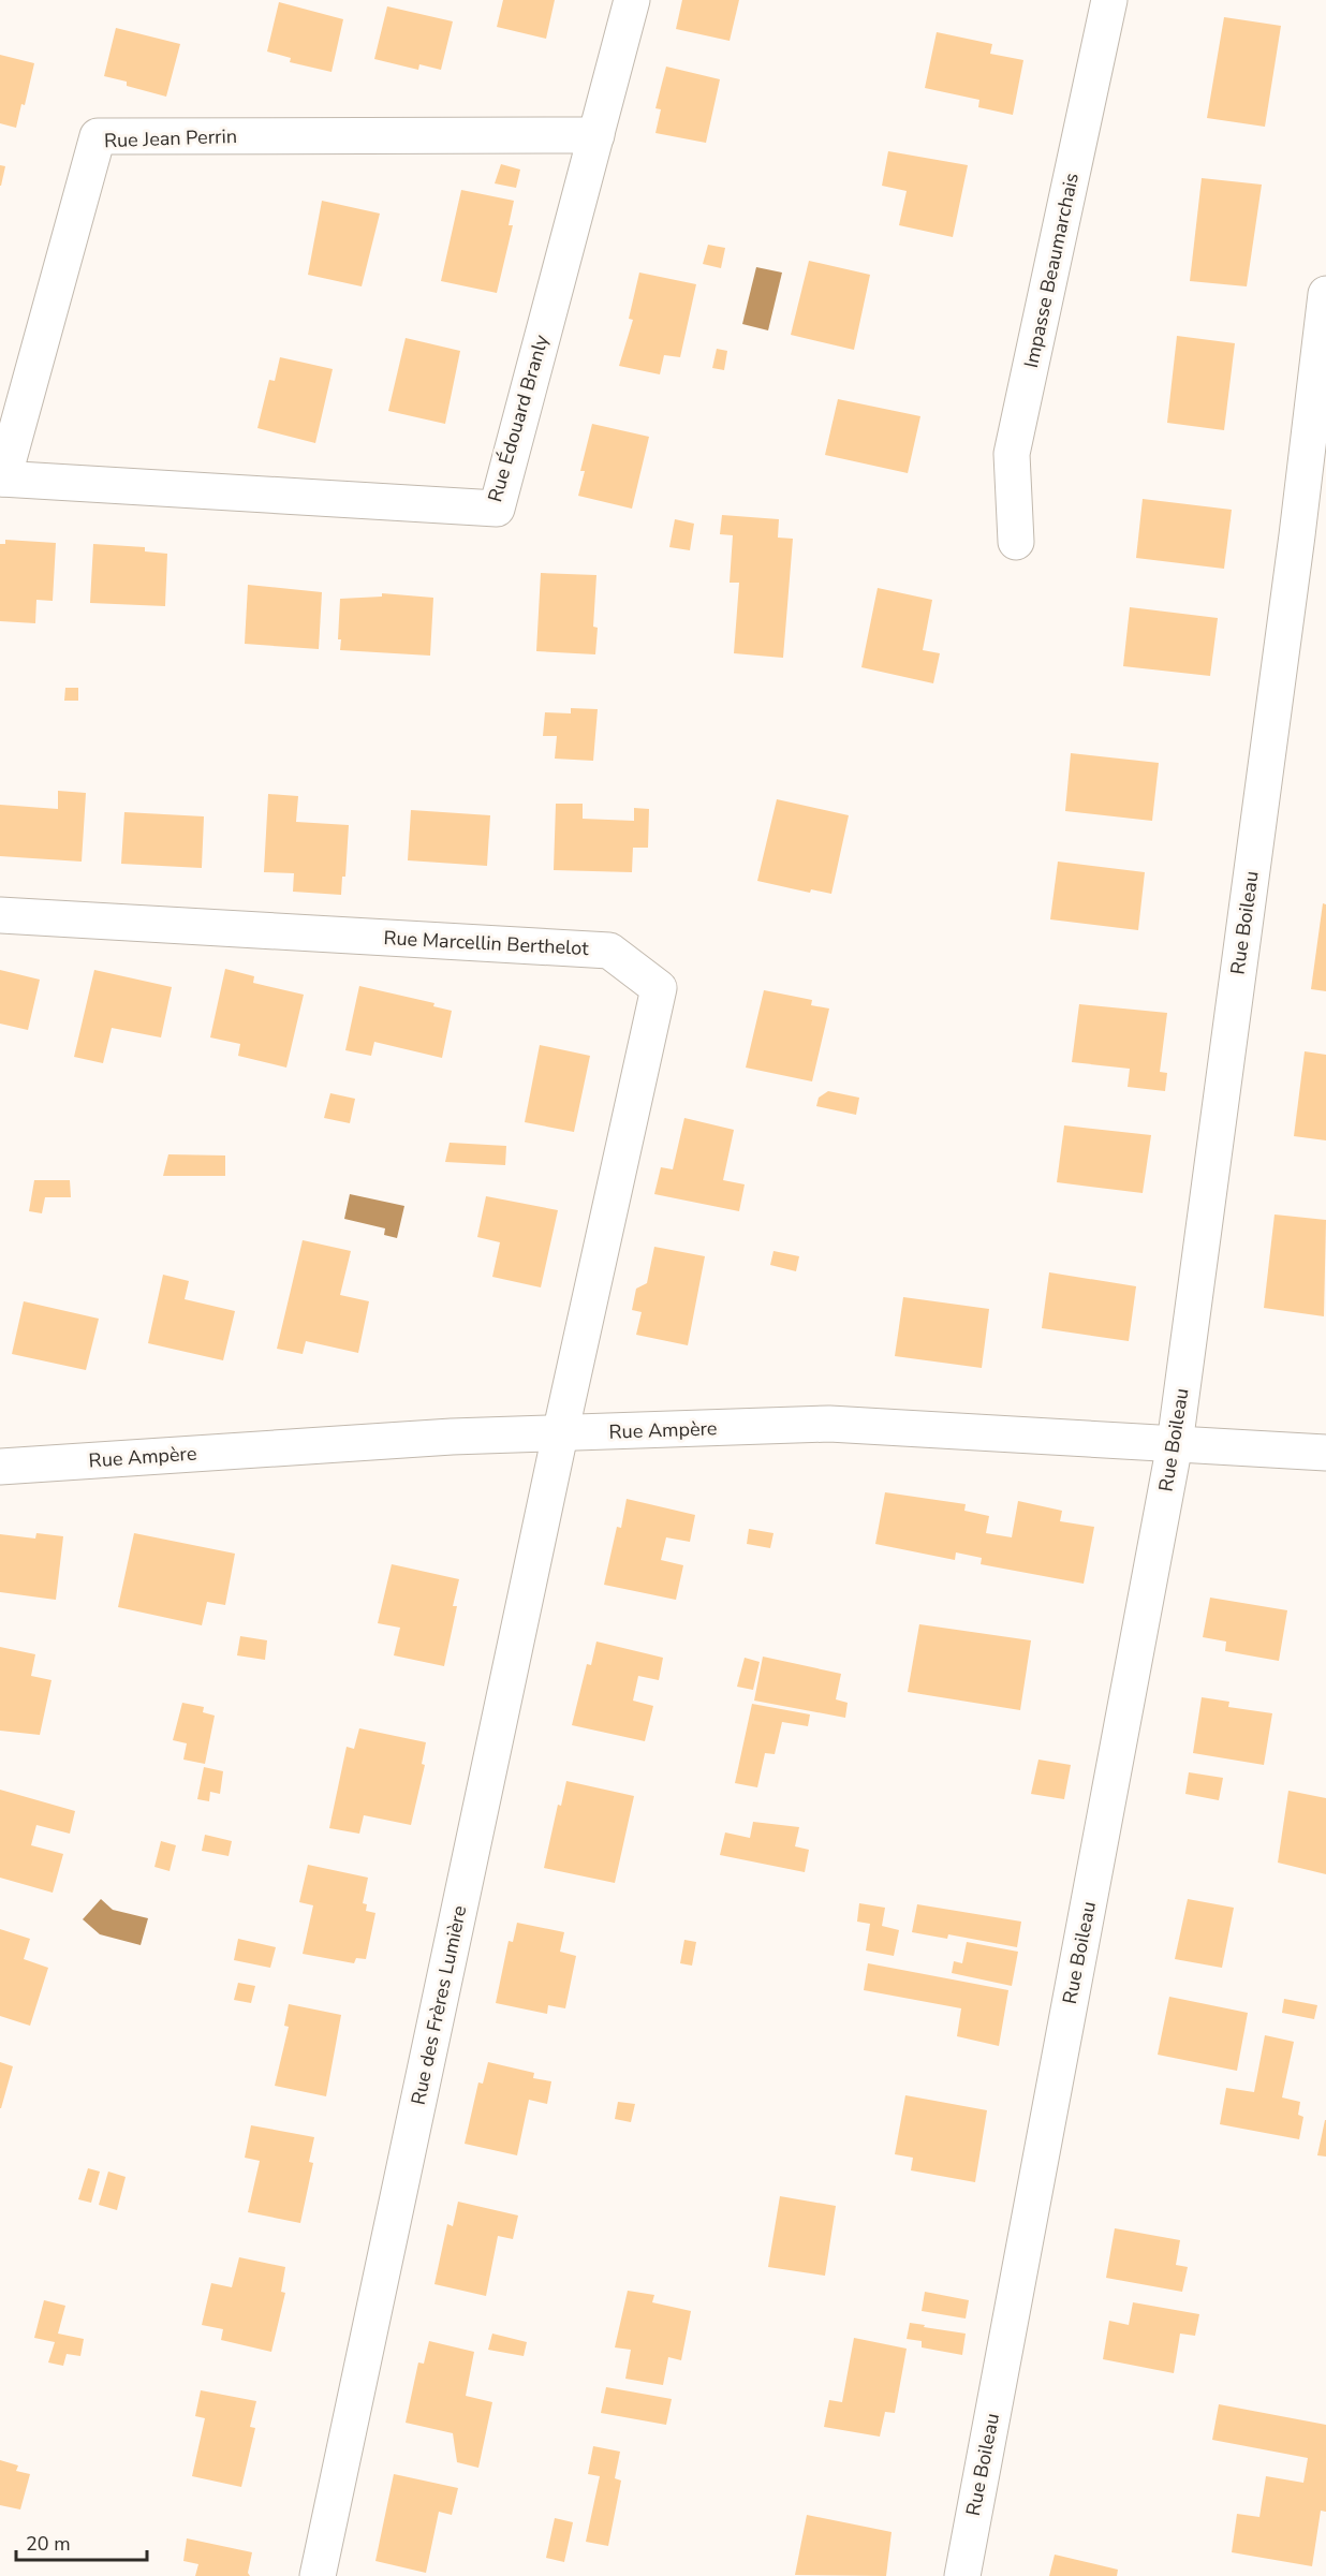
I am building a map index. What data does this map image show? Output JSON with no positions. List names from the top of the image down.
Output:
{
  "streets": {
    "street": [
      "Rue Jean Perrin",
      "Impasse Beaumarchais",
      "Rue Édouard Branly",
      "Rue Boileau",
      "Rue Marcellin Berthelot",
      "Rue Ampère",
      "Rue des Frères Lumière"
    ]
  },
  "crossings": [
    ["Rue Jean Perrin", "Rue Édouard Branly"],
    ["Rue Boileau", "Rue Ampère"],
    ["Rue Marcellin Berthelot", "Rue Ampère"],
    ["Rue Marcellin Berthelot", "Rue des Frères Lumière"],
    ["Rue Ampère", "Rue des Frères Lumière"]
  ],
  "scale_bar": "20 m"
}
